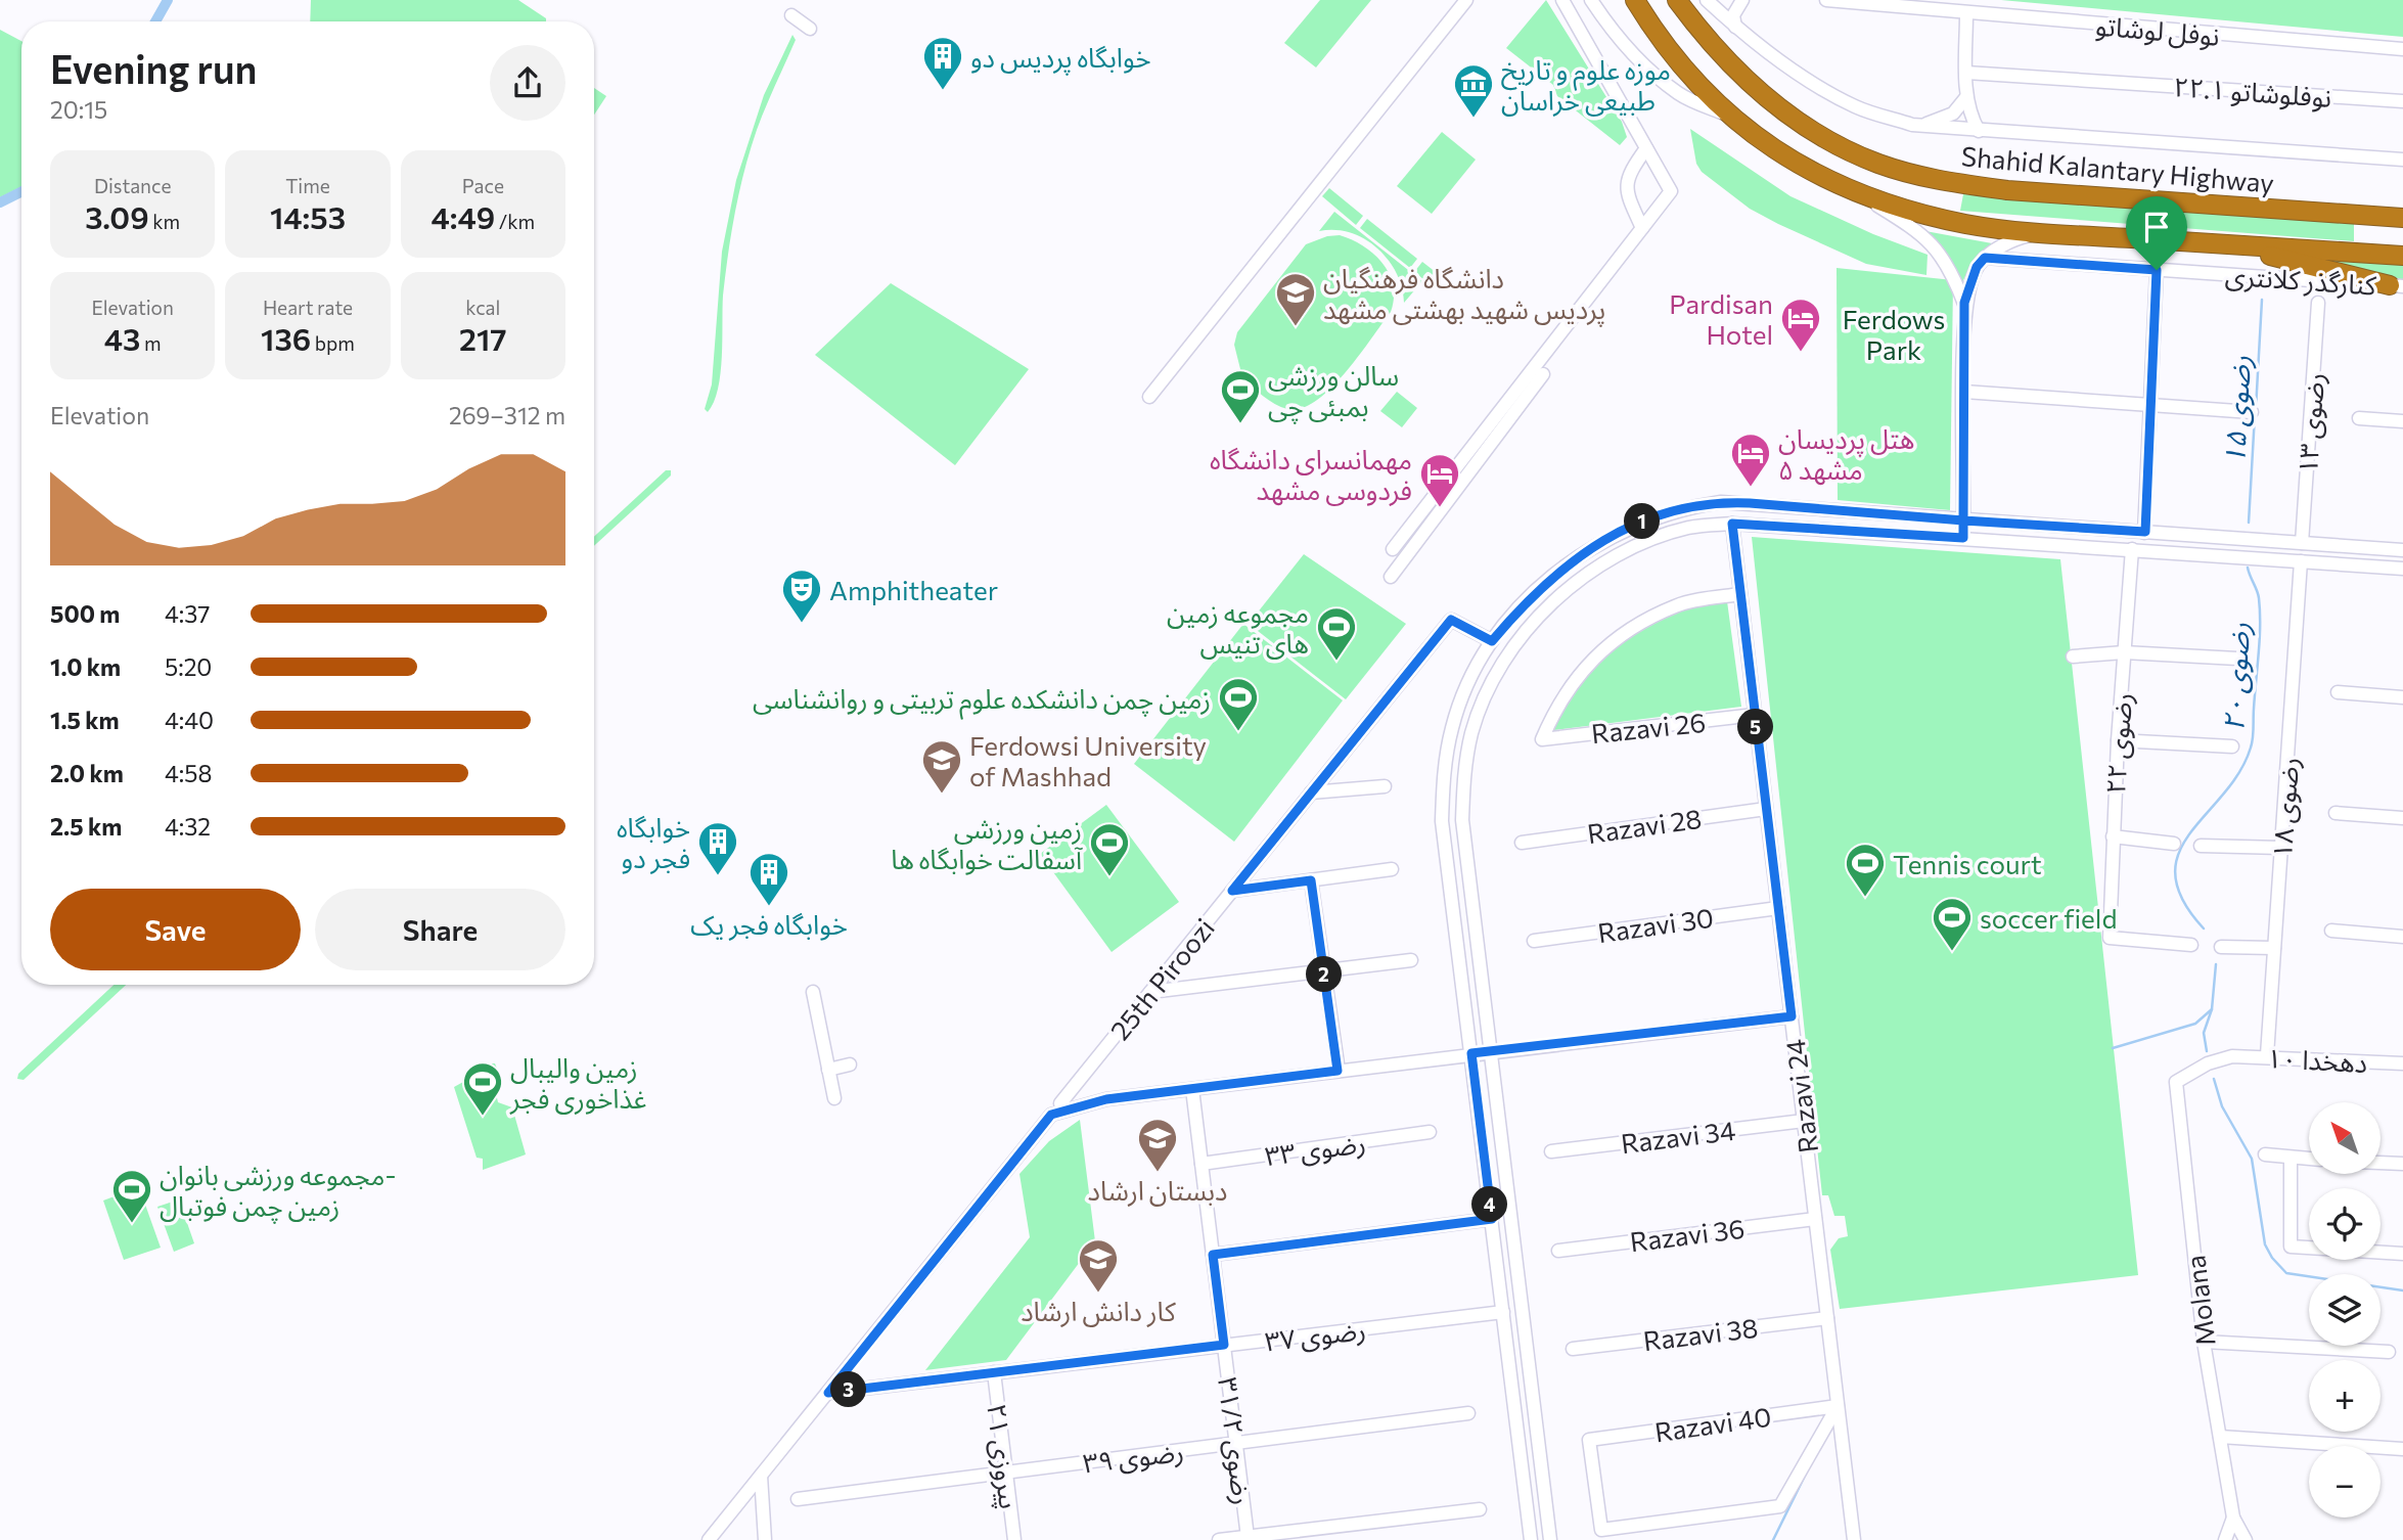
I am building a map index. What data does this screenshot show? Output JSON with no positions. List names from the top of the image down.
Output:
{
  "streets": {
    "highway": ["Shahid Kalantary Highway"],
    "street": [
      "نوفل لوشاتو",
      "نوفلوشاتو ۲۲.۱",
      "کنارگذر کلانتری",
      "رضوی ۱۳",
      "Razavi 26",
      "رضوی ۲۲",
      "رضوی ۱۸",
      "Razavi 28",
      "Razavi 30",
      "25th Piroozi",
      "دهخدا ۱۰",
      "Razavi 24",
      "Razavi 34",
      "رضوی ۳۳",
      "Razavi 36",
      "Molana",
      "Razavi 38",
      "رضوی ۳۷",
      "Razavi 40",
      "رضوی ۳۱/۲",
      "پیروزی ۲۱",
      "رضوی ۳۹"
    ]
  },
  "crossings": [
    ["Razavi 26", "Razavi 24"],
    ["رضوی ۱۸", "دهخدا ۱۰"],
    ["Razavi 28", "Razavi 24"],
    ["Razavi 30", "Razavi 24"],
    ["دهخدا ۱۰", "Molana"],
    ["Razavi 24", "Razavi 34"],
    ["Razavi 24", "Razavi 36"],
    ["Razavi 24", "Razavi 38"],
    ["Razavi 24", "Razavi 40"],
    ["رضوی ۳۳", "رضوی ۳۱/۲"],
    ["رضوی ۳۷", "رضوی ۳۱/۲"],
    ["رضوی ۳۷", "پیروزی ۲۱"],
    ["رضوی ۳۱/۲", "رضوی ۳۹"],
    ["پیروزی ۲۱", "رضوی ۳۹"]
  ],
  "water": ["رضوی ۱۵", "رضوی ۲۰"],
  "parks": ["Ferdows Park"],
  "places": {
    "building": ["خوابگاه پردیس دو", "خوابگاه فجر دو", "خوابگاه فجر یک"],
    "museum": ["موزه علوم و تاریخ طبیعی خراسان"],
    "school or university": [
      "دانشگاه فرهنگیان پردیس شهید بهشتی مشهد",
      "Ferdowsi University of Mashhad",
      "دبستان ارشاد",
      "کار دانش ارشاد"
    ],
    "hotel": ["Pardisan Hotel", "هتل پردیسان ۵ مشهد", "مهمانسرای دانشگاه فردوسی مشهد"],
    "sports": [
      "سالن ورزشی بمبئی چی",
      "مجموعه زمین های تنیس",
      "زمین چمن دانشکده علوم تربیتی و روانشناسی",
      "زمین ورزشی آسفالت خوابگاه ها",
      "Tennis court",
      "soccer field",
      "زمین والیبال غذاخوری فجر",
      "مجموعه ورزشی بانوان- زمین چمن فوتبال"
    ],
    "theatre": ["Amphitheater"]
  },
  "north": "top left",
  "page": {
    "heading": ["Evening run", "20:15"],
    "stats": [
      ["Distance", "3.09 km"],
      ["Time", "14:53"],
      ["Pace", "4:49 /km"],
      ["Elevation", "43 m"],
      ["Heart rate", "136 bpm"],
      ["kcal", "217"]
    ],
    "chart": ["Elevation", "269–312 m"],
    "pins": [
      "1",
      "5",
      "2",
      "4",
      "3"
    ],
    "list": [
      {
        "name": "500 m",
        "note": "4:37"
      },
      {
        "name": "1.0 km",
        "note": "5:20"
      },
      {
        "name": "1.5 km",
        "note": "4:40"
      },
      {
        "name": "2.0 km",
        "note": "4:58"
      },
      {
        "name": "2.5 km",
        "note": "4:32"
      }
    ],
    "buttons": ["Save", "Share"],
    "map_buttons": ["+", "−"]
  }
}
